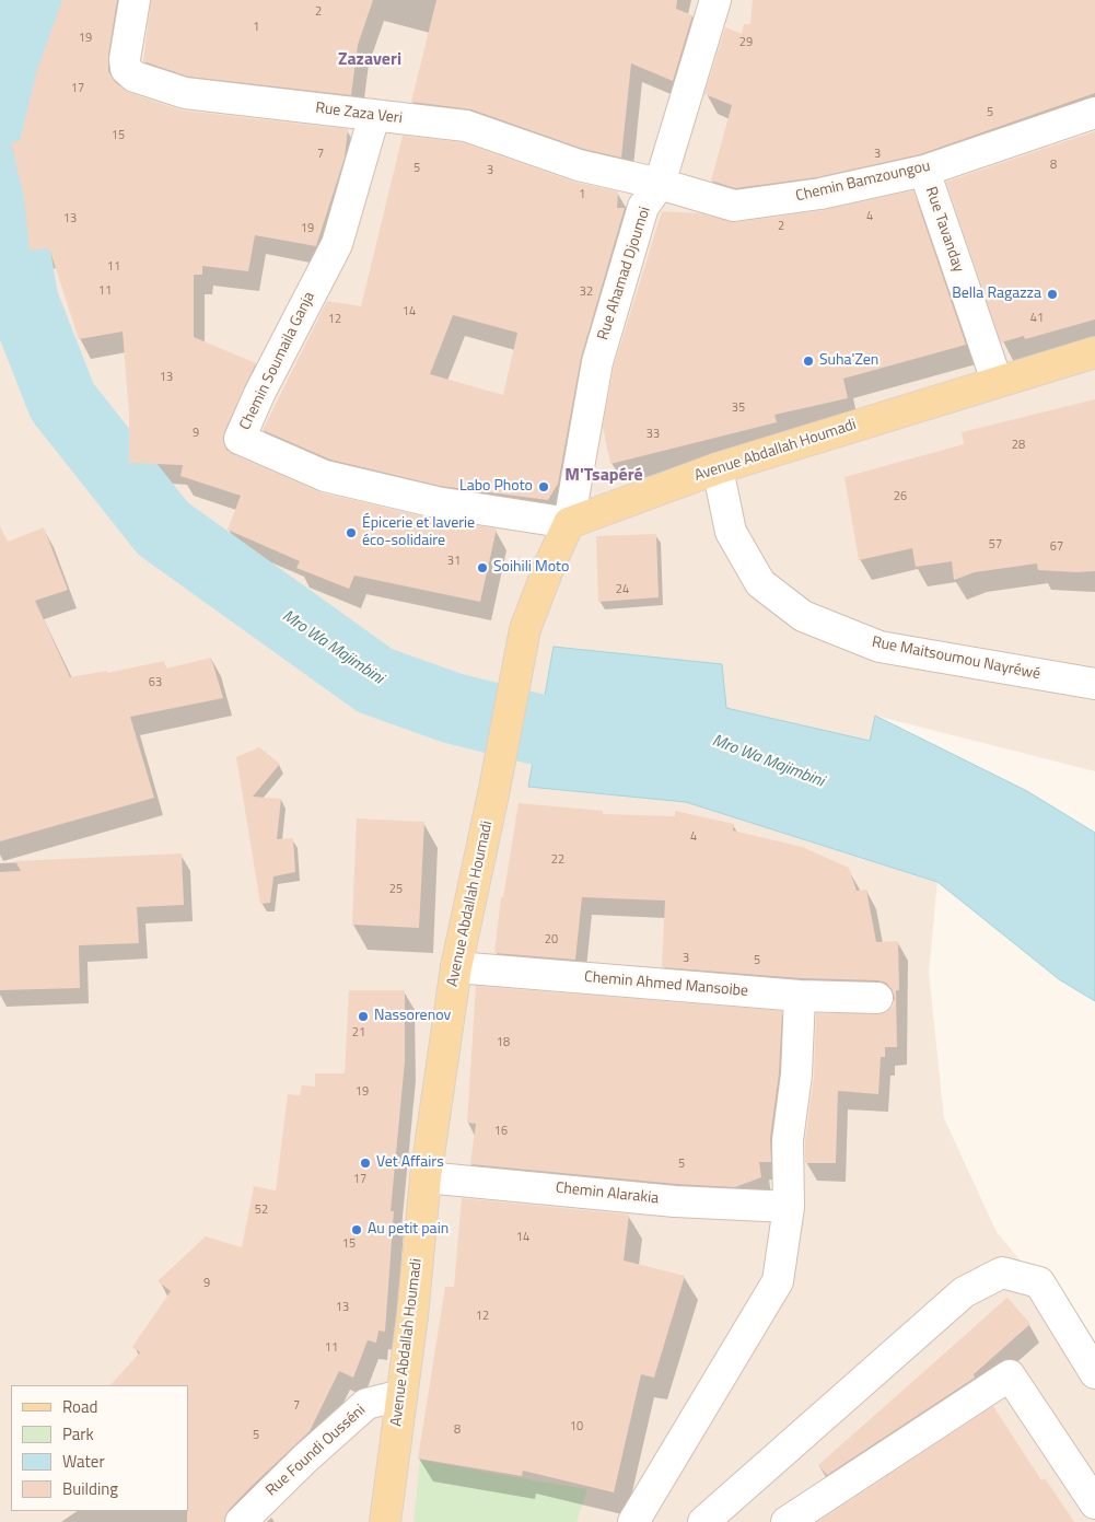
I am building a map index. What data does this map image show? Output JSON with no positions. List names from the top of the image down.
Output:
{
  "streets": {
    "main road": ["Avenue Abdallah Houmadi"],
    "street": [
      "Rue Zaza Veri",
      "Chemin Bamzoungou",
      "Rue Tavanday",
      "Rue Ahamad Djoumoi",
      "Chemin Soumaila Ganja",
      "Rue Maitsoumou Nayréwé",
      "Chemin Ahmed Mansoibe",
      "Chemin Alarakia",
      "Rue Foundi Ousséni"
    ]
  },
  "crossings": [
    ["Rue Zaza Veri", "Chemin Bamzoungou"],
    ["Rue Zaza Veri", "Rue Ahamad Djoumoi"],
    ["Rue Zaza Veri", "Chemin Soumaila Ganja"],
    ["Chemin Bamzoungou", "Rue Tavanday"],
    ["Chemin Bamzoungou", "Rue Ahamad Djoumoi"],
    ["Rue Tavanday", "Avenue Abdallah Houmadi"],
    ["Rue Ahamad Djoumoi", "Chemin Soumaila Ganja"],
    ["Rue Ahamad Djoumoi", "Avenue Abdallah Houmadi"],
    ["Chemin Soumaila Ganja", "Avenue Abdallah Houmadi"],
    ["Avenue Abdallah Houmadi", "Rue Maitsoumou Nayréwé"],
    ["Avenue Abdallah Houmadi", "Chemin Ahmed Mansoibe"],
    ["Avenue Abdallah Houmadi", "Chemin Alarakia"],
    ["Avenue Abdallah Houmadi", "Rue Foundi Ousséni"]
  ],
  "districts": ["Zazaveri", "M'Tsapéré"],
  "water": ["Mro Wa Majimbini"],
  "places": [
    "Bella Ragazza",
    "Suha'Zen",
    "Labo Photo",
    "Épicerie et laverie éco-solidaire",
    "Soihili Moto",
    "Nassorenov",
    "Vet Affairs",
    "Au petit pain"
  ],
  "house_numbers": [
    "2",
    "1",
    "19",
    "29",
    "17",
    "5",
    "15",
    "7",
    "3",
    "8",
    "5",
    "3",
    "1",
    "4",
    "13",
    "2",
    "19",
    "11",
    "11",
    "32",
    "14",
    "41",
    "12",
    "13",
    "35",
    "9",
    "33",
    "28",
    "26",
    "57",
    "67",
    "31",
    "24",
    "63",
    "4",
    "22",
    "25",
    "20",
    "3",
    "5",
    "21",
    "18",
    "19",
    "16",
    "5",
    "17",
    "52",
    "14",
    "15",
    "9",
    "13",
    "12",
    "11",
    "7",
    "10",
    "8",
    "5"
  ],
  "legend": [
    "Road",
    "Park",
    "Water",
    "Building"
  ]
}
